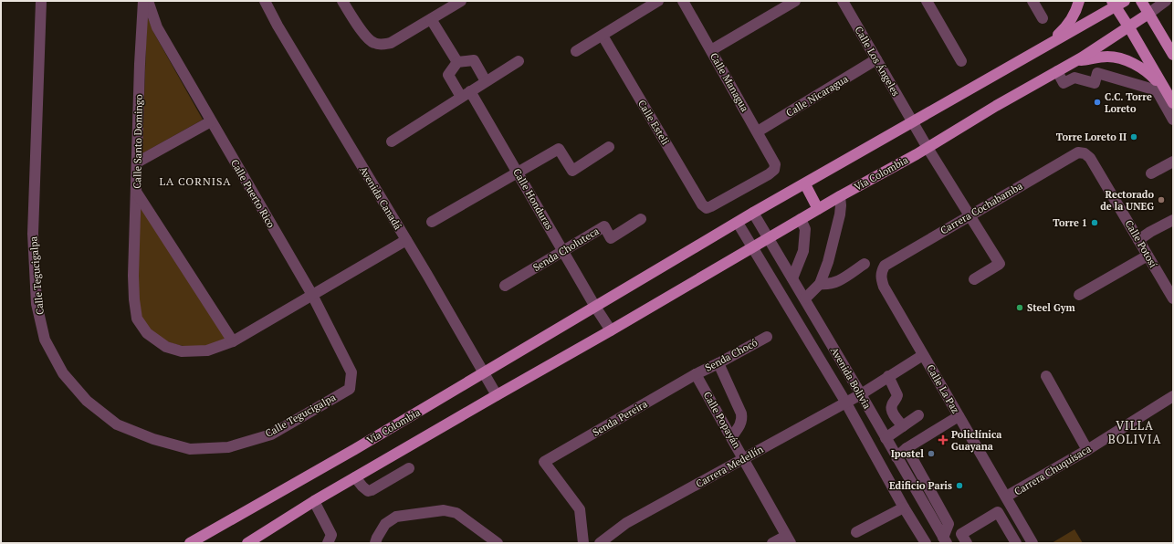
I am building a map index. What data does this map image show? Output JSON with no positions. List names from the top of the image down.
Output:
{
  "streets": {
    "main road": ["Vía Colombia"],
    "street": [
      "Calle Los Ángeles",
      "Calle Managua",
      "Calle Nicaragua",
      "Calle Esteli",
      "Calle Santo Domingo",
      "Calle Puerto Rico",
      "Avenida Canadá",
      "Calle Honduras",
      "Carrera Cochabamba",
      "Calle Potosí",
      "Senda Choluteca",
      "Calle Tegucigalpa",
      "Senda Chocó",
      "Avenida Bolivia",
      "Calle La Paz",
      "Senda Pereira",
      "Calle Popayán",
      "Carrera Medellín",
      "Carrera Chuquisaca"
    ]
  },
  "crossings": [
    ["Calle Los Ángeles", "Calle Nicaragua"],
    ["Calle Los Ángeles", "Vía Colombia"],
    ["Calle Los Ángeles", "Carrera Cochabamba"],
    ["Calle Managua", "Calle Nicaragua"],
    ["Calle Managua", "Calle Esteli"],
    ["Vía Colombia", "Avenida Canadá"],
    ["Vía Colombia", "Calle Honduras"],
    ["Vía Colombia", "Avenida Bolivia"],
    ["Calle Puerto Rico", "Calle Tegucigalpa"],
    ["Calle Honduras", "Senda Choluteca"],
    ["Carrera Cochabamba", "Calle Potosí"],
    ["Carrera Cochabamba", "Calle La Paz"],
    ["Senda Chocó", "Senda Pereira"],
    ["Senda Chocó", "Calle Popayán"],
    ["Avenida Bolivia", "Carrera Medellín"],
    ["Calle La Paz", "Carrera Medellín"],
    ["Calle La Paz", "Carrera Chuquisaca"],
    ["Senda Pereira", "Calle Popayán"],
    ["Calle Popayán", "Carrera Medellín"]
  ],
  "districts": ["LA CORNISA", "VILLA BOLIVIA"],
  "places": {
    "other": [
      "C.C. Torre Loreto",
      "Torre Loreto II",
      "Rectorado de la UNEG",
      "Torre 1",
      "Steel Gym",
      "Ipostel",
      "Edificio Paris"
    ],
    "health": ["Policlínica Guayana"]
  }
}
